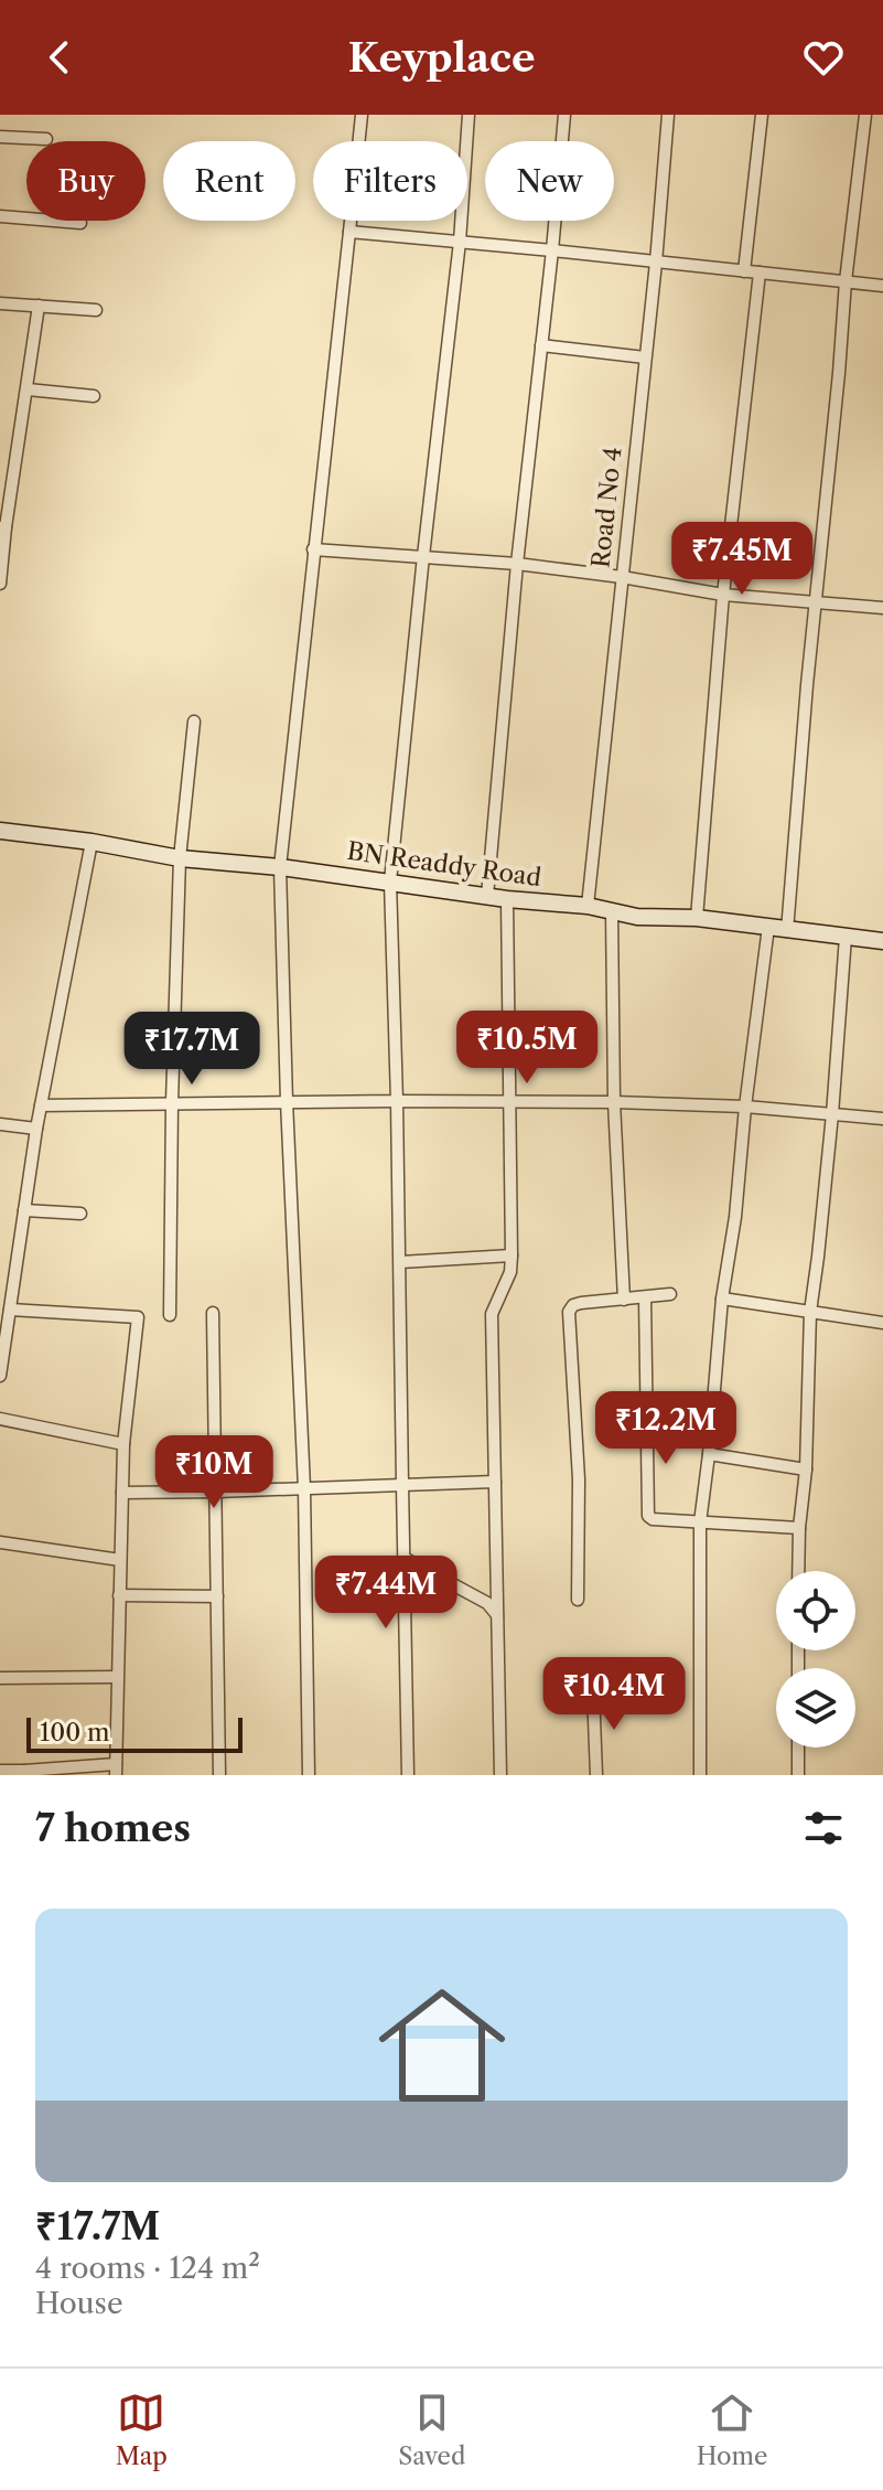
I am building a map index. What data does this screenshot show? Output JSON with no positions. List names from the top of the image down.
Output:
{
  "streets": {
    "street": ["Road No 4", "BN Readdy Road"]
  },
  "crossings": [
    ["Road No 4", "BN Readdy Road"]
  ],
  "scale_bar": "100 m",
  "page": {
    "header": "Keyplace",
    "chip": [
      "Buy",
      "Rent",
      "Filters",
      "New"
    ],
    "price": [
      "₹7.45M",
      "₹10.5M",
      "₹17.7M",
      "₹12.2M",
      "₹10M",
      "₹7.44M",
      "₹10.4M"
    ],
    "scale": "100 m",
    "heading": "7 homes",
    "list": [
      {
        "name": "₹17.7M",
        "note": "4 rooms · 124 m² · House"
      }
    ],
    "tabs": ["Map", "Saved", "Home"]
  }
}
